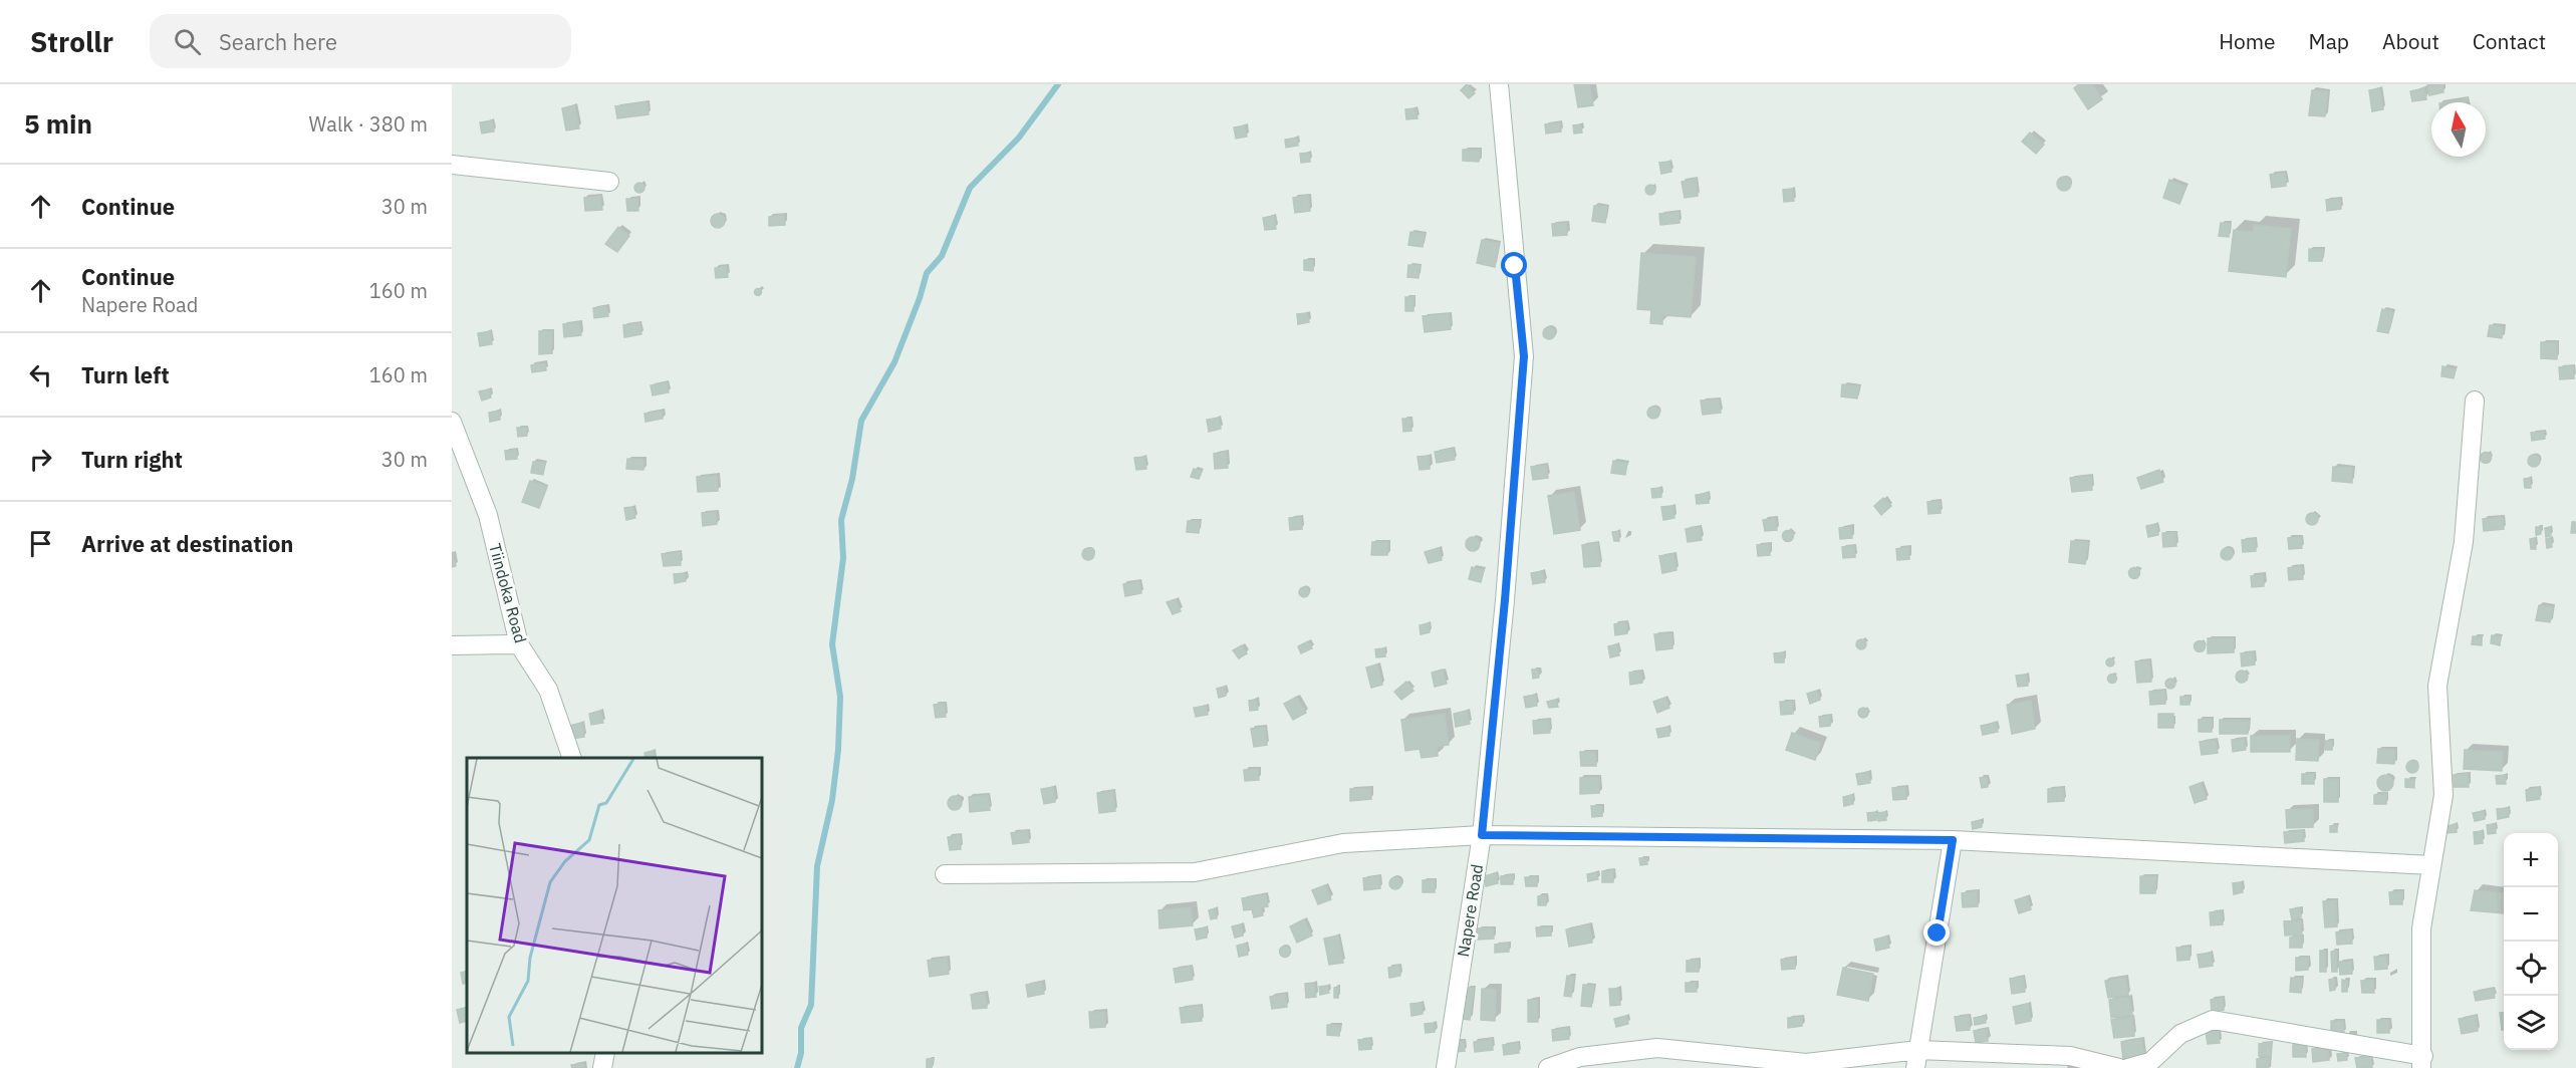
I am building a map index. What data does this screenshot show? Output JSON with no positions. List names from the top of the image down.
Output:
{
  "streets": {
    "street": ["Tiindoka Road", "Napere Road"]
  },
  "north": "top",
  "page": {
    "header": "Strollr",
    "search": "Search here",
    "nav": [
      "Home",
      "Map",
      "About",
      "Contact"
    ],
    "heading": ["5 min", "Walk · 380 m"],
    "list": [
      ["Continue", "30 m"],
      ["Continue", "Napere Road", "160 m"],
      ["Turn left", "160 m"],
      ["Turn right", "30 m"],
      "Arrive at destination"
    ],
    "map_buttons": ["+", "−"]
  }
}
